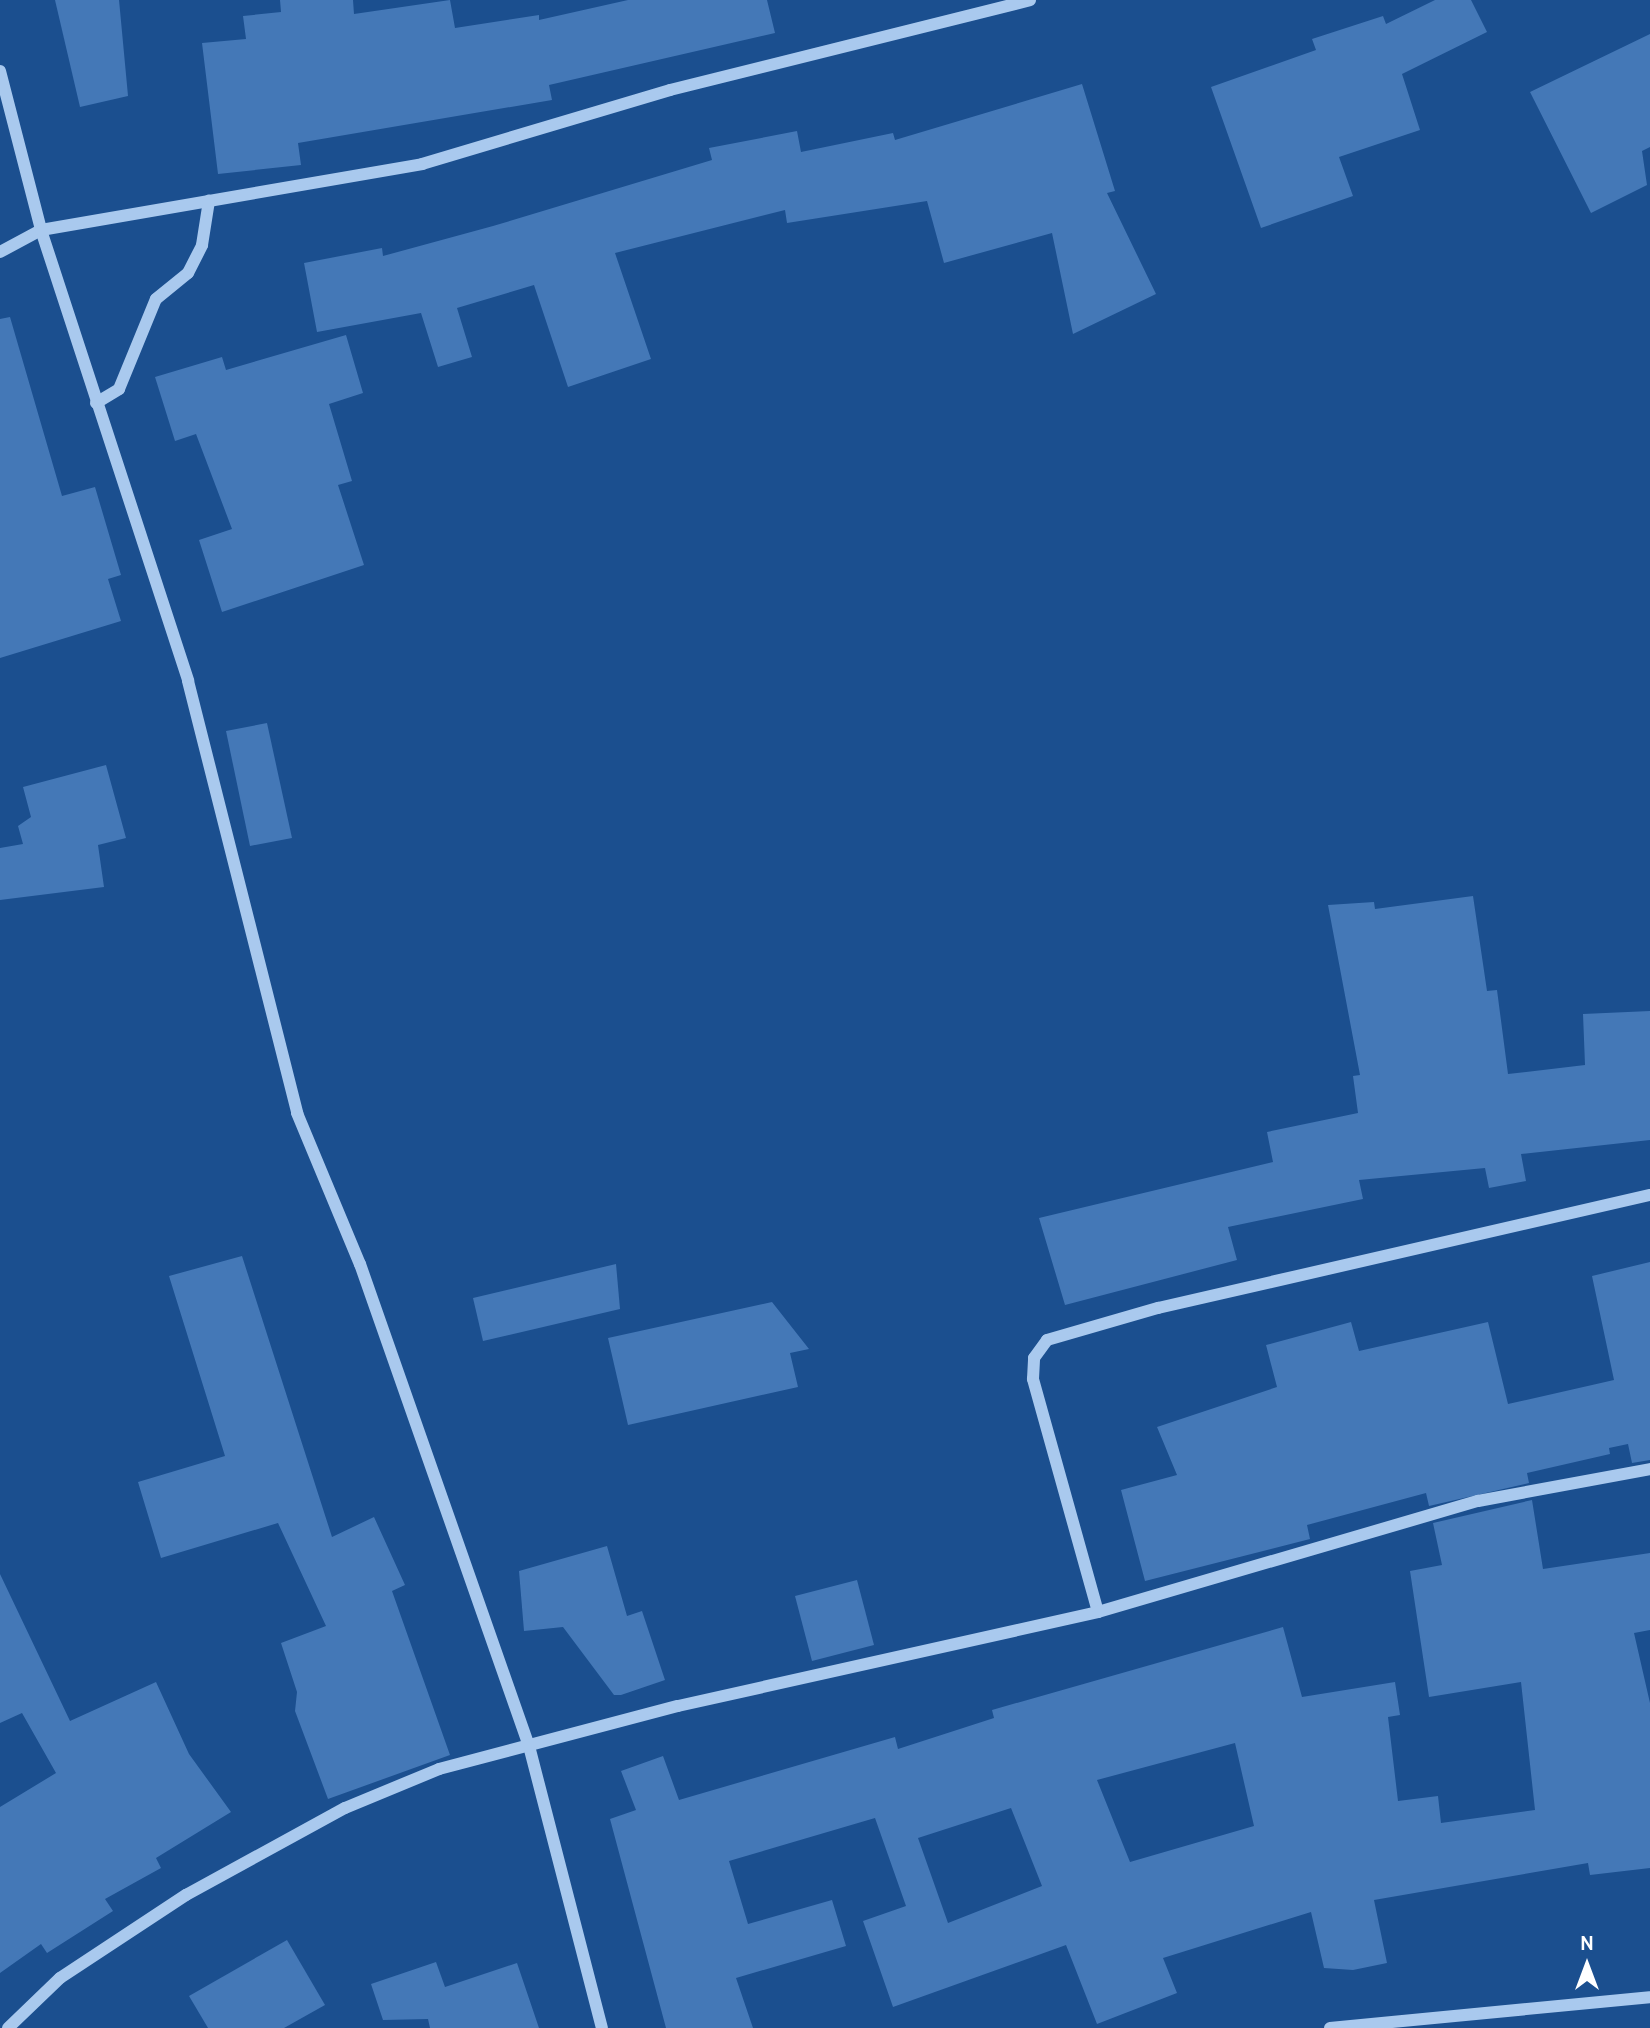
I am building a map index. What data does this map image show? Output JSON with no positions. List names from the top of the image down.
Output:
{
  "north": "top"
}
